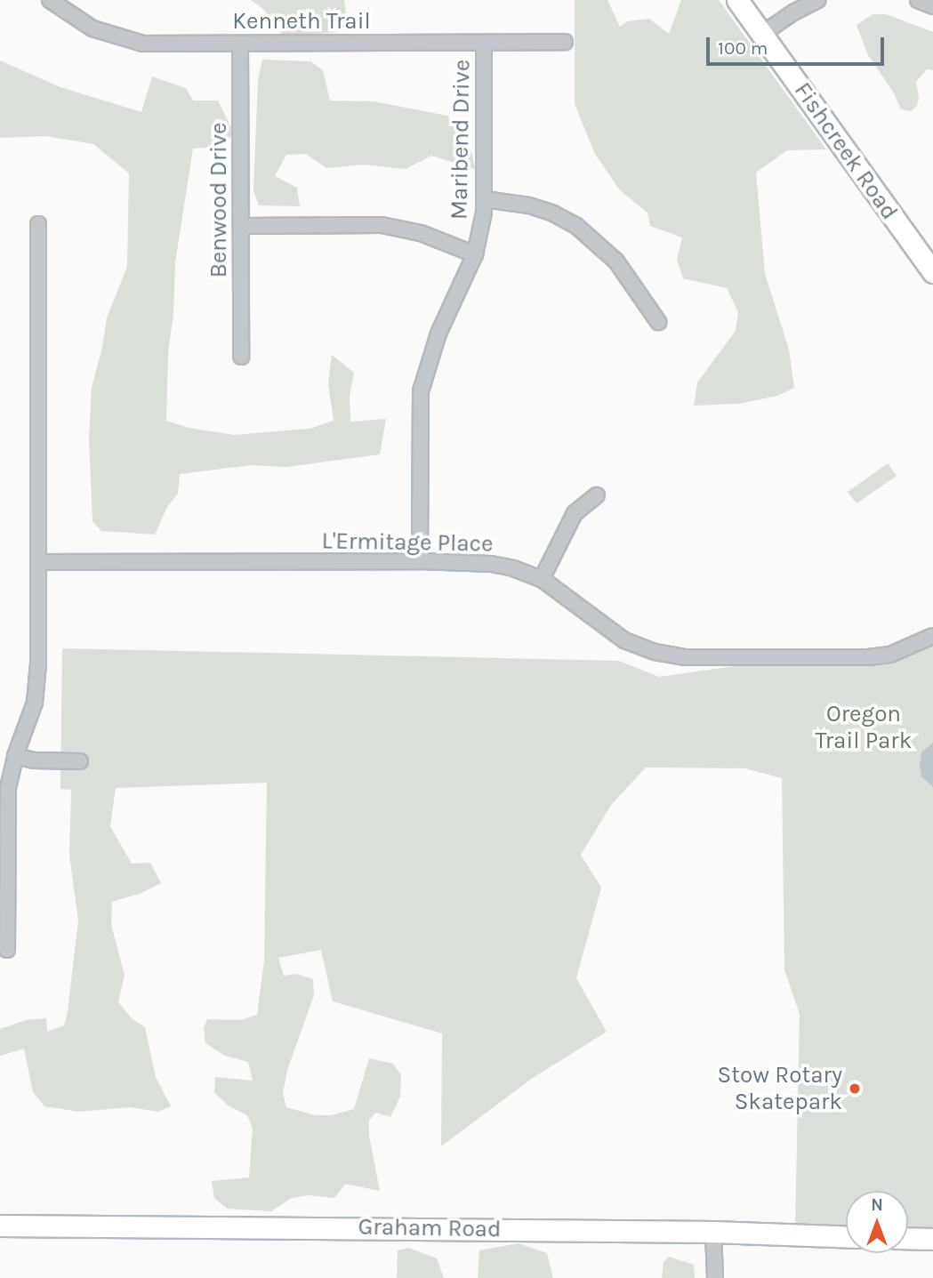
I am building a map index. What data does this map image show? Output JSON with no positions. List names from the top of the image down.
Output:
{
  "streets": {
    "main road": ["Fishcreek Road", "Graham Road"],
    "street": [
      "Kenneth Trail",
      "Maribend Drive",
      "Benwood Drive",
      "L'Ermitage Place"
    ]
  },
  "crossings": [
    ["Kenneth Trail", "Maribend Drive"],
    ["Kenneth Trail", "Benwood Drive"],
    ["Maribend Drive", "L'Ermitage Place"]
  ],
  "parks": ["Oregon Trail Park"],
  "places": ["Stow Rotary Skatepark"],
  "scale_bar": "100 m",
  "north": "top"
}
